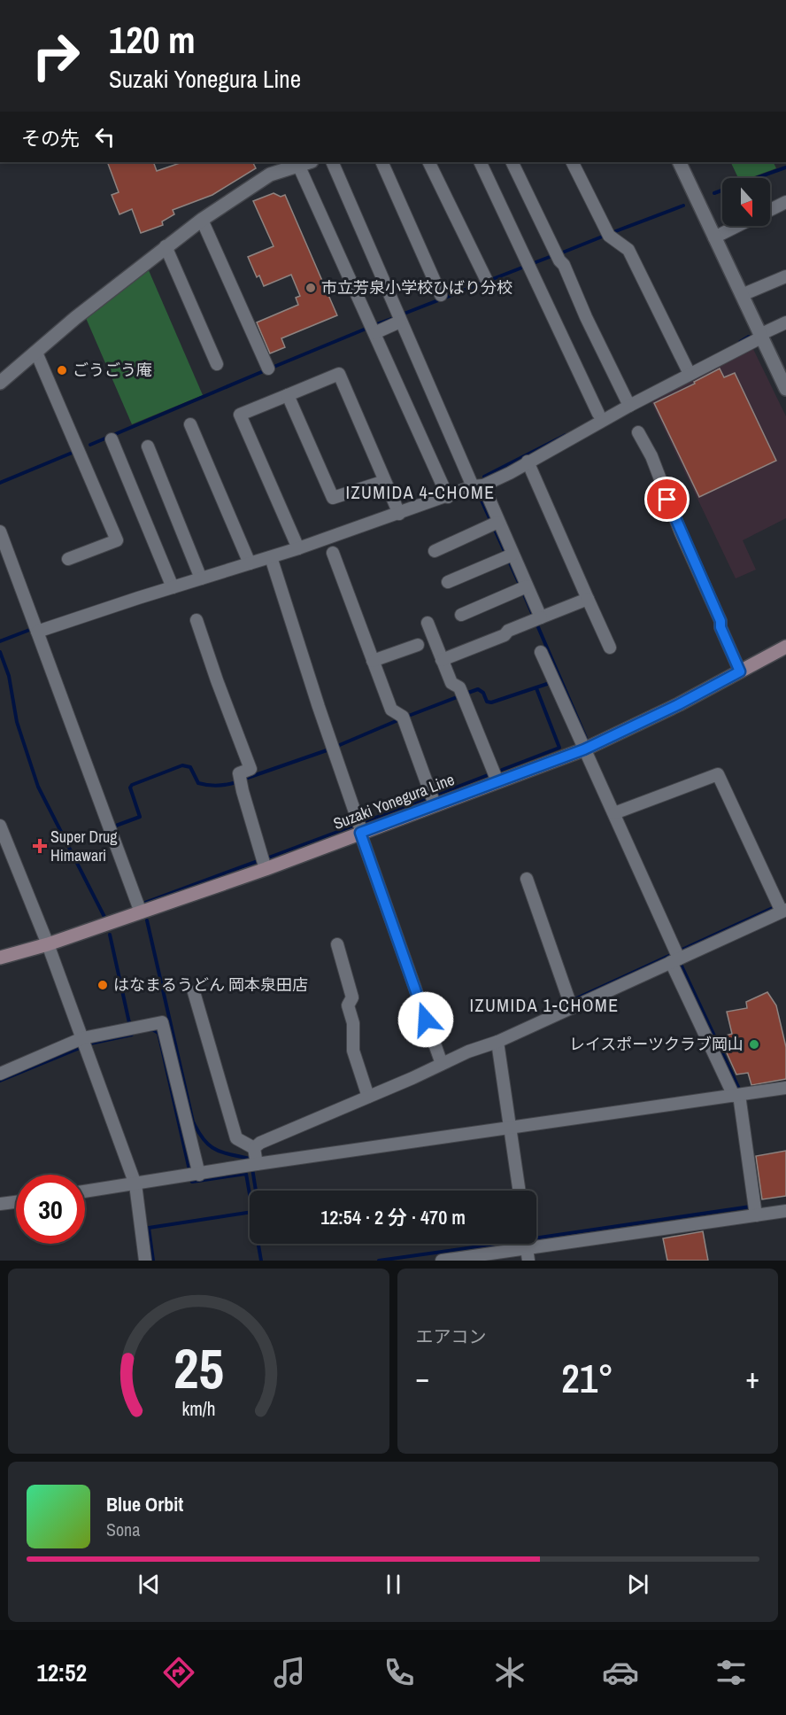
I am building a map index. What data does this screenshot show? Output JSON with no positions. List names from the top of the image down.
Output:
{
  "streets": {
    "main road": ["Suzaki Yonegura Line"]
  },
  "districts": ["IZUMIDA 4-CHOME", "IZUMIDA 1-CHOME"],
  "places": {
    "other": [
      "市立芳泉小学校ひばり分校",
      "ごうごう庵",
      "はなまるうどん 岡本泉田店",
      "レイスポーツクラブ岡山"
    ],
    "health": ["Super Drug Himawari"]
  },
  "north": "bottom",
  "page": {
    "turn": ["120 m", "Suzaki Yonegura Line"],
    "then": "その先",
    "limit": "30",
    "trip": "12:54 · 2 分 · 470 m",
    "tile": "エアコン",
    "heat": ["−", "21°", "+"],
    "song": ["Blue Orbit", "Sona"],
    "tabs": "12:52",
    "gauge": ["25", "km/h"]
  }
}
